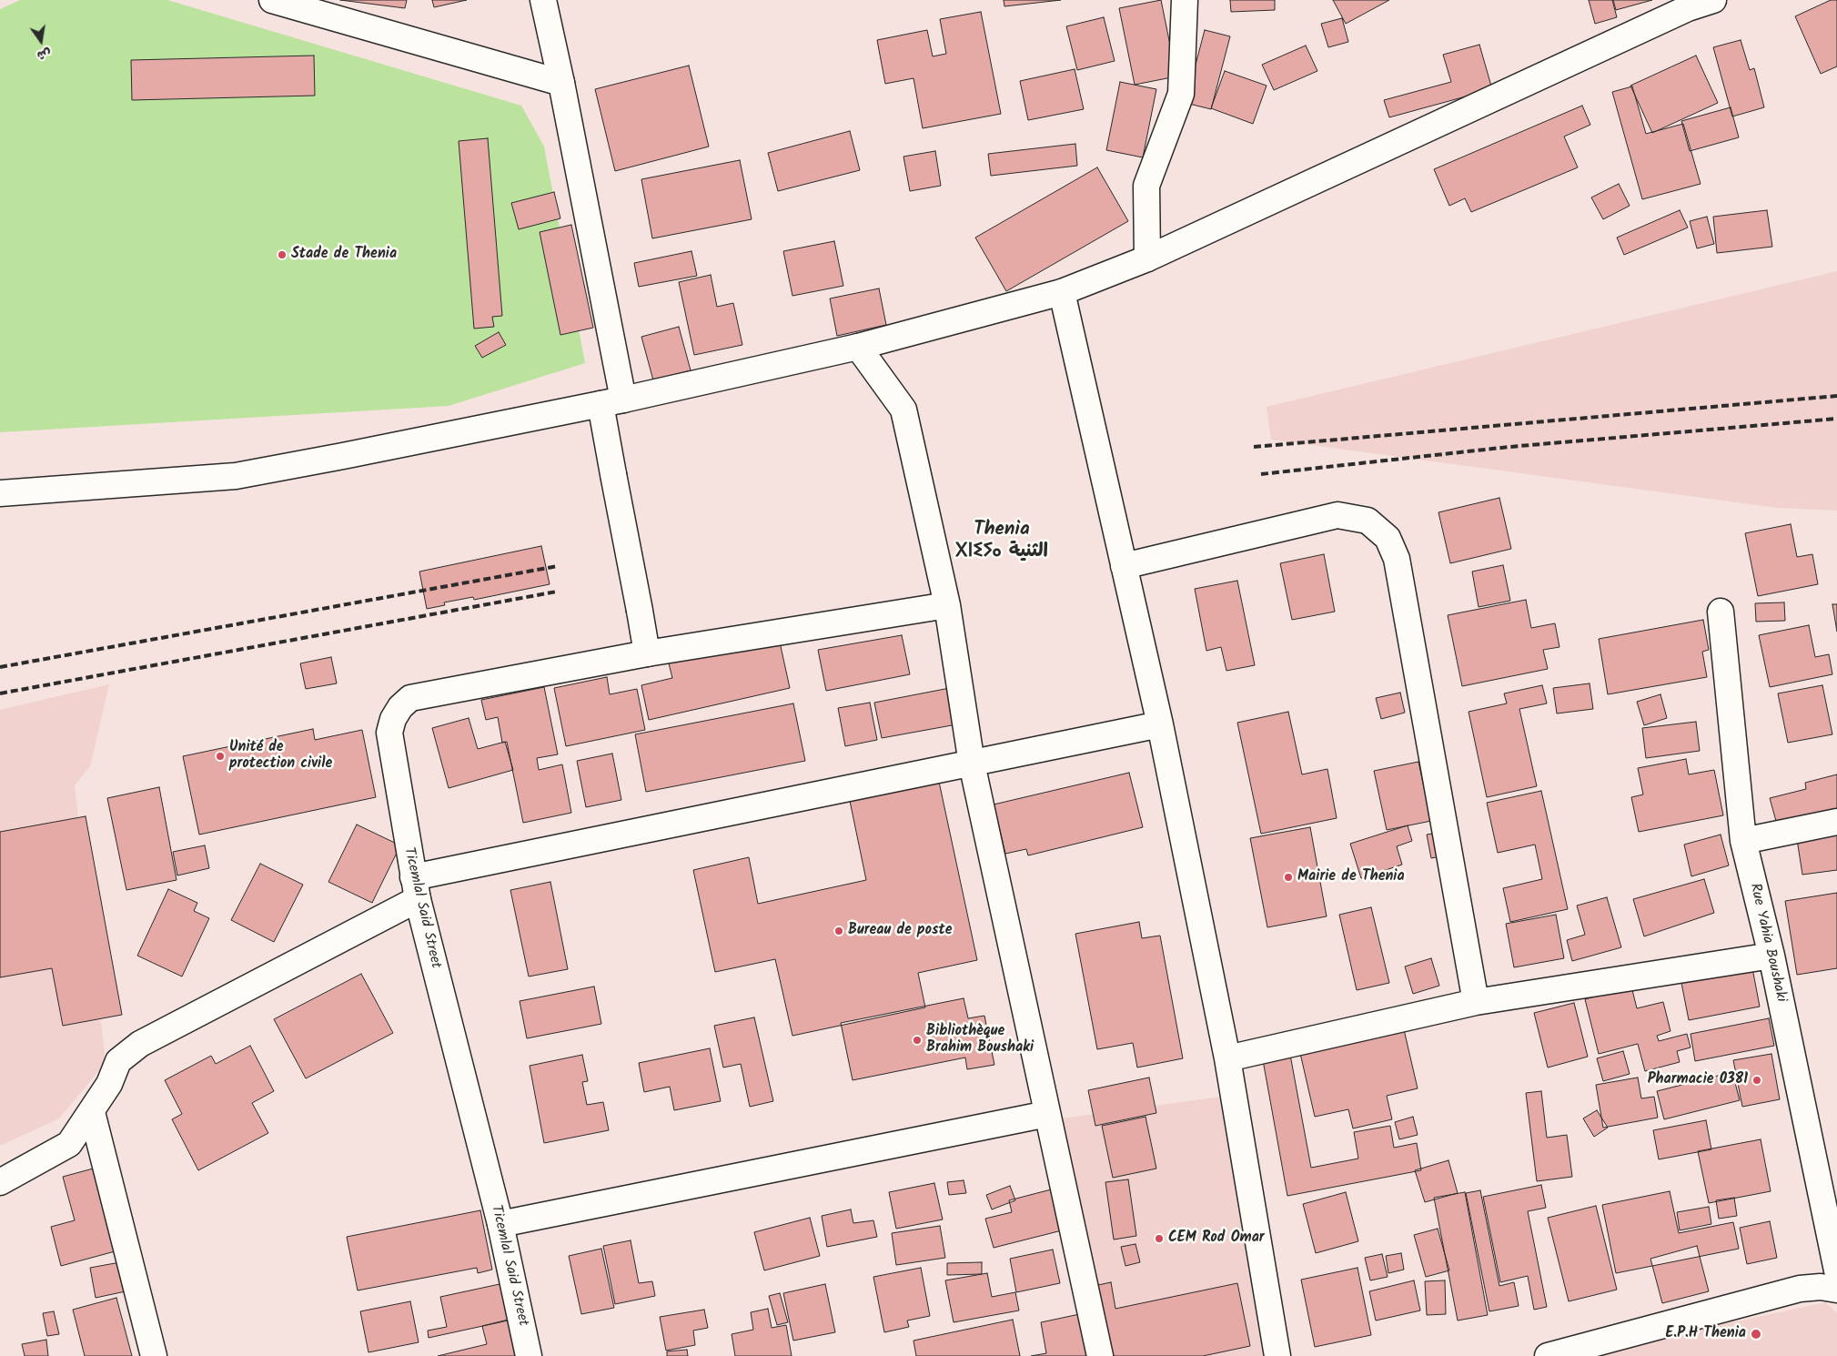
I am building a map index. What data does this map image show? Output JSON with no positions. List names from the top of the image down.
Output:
{
  "streets": {
    "street": ["Ticemlal Said Street", "Rue Yahia Boushaki"]
  },
  "districts": ["Thenia ⵝⵏⵉⵢⴰ الثنية"],
  "places": [
    "Stade de Thenia",
    "Unité de protection civile",
    "Mairie de Thenia",
    "Bureau de poste",
    "Bibliothèque Brahim Boushaki",
    "Pharmacie 0381",
    "CEM Rod Omar",
    "E.P.H Thenia"
  ],
  "north": "bottom"
}
